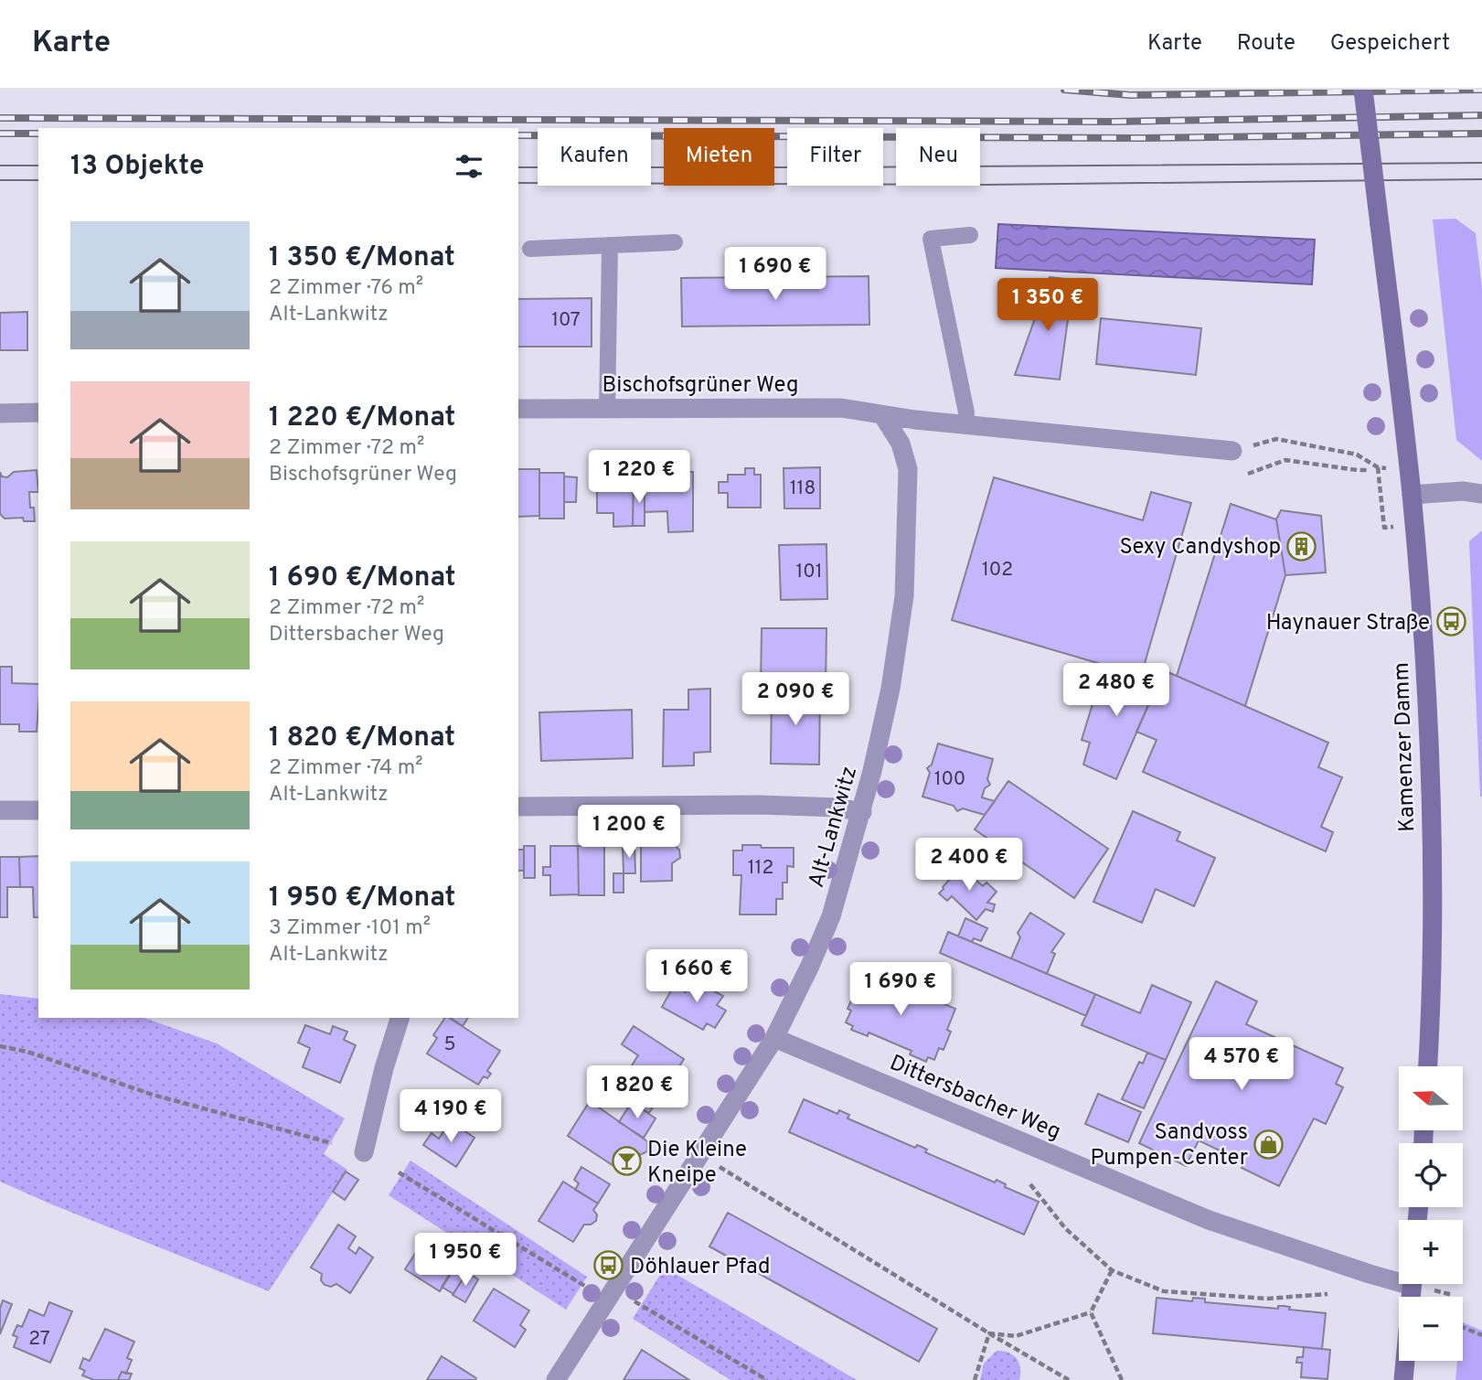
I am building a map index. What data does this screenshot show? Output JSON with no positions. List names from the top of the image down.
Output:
{
  "streets": {
    "main road": ["Kamenzer Damm"],
    "street": ["Bischofsgrüner Weg", "Alt-Lankwitz", "Dittersbacher Weg"]
  },
  "crossings": [
    ["Bischofsgrüner Weg", "Alt-Lankwitz"],
    ["Alt-Lankwitz", "Dittersbacher Weg"]
  ],
  "places": {
    "building": ["Sexy Candyshop"],
    "bus stop": ["Haynauer Straße", "Döhlauer Pfad"],
    "shop": ["Sandvoss Pumpen-Center"],
    "bar": ["Die Kleine Kneipe"]
  },
  "house_numbers": [
    "107",
    "118",
    "102",
    "101",
    "100",
    "112",
    "5",
    "27"
  ],
  "north": "left",
  "page": {
    "header": "Karte",
    "nav": ["Karte", "Route", "Gespeichert"],
    "chip": [
      "Kaufen",
      "Mieten",
      "Filter",
      "Neu"
    ],
    "heading": "13 Objekte",
    "list": [
      {
        "name": "1 350 €/Monat",
        "note": "2 Zimmer · 76 m² · Alt-Lankwitz"
      },
      {
        "name": "1 220 €/Monat",
        "note": "2 Zimmer · 72 m² · Bischofsgrüner Weg"
      },
      {
        "name": "1 690 €/Monat",
        "note": "2 Zimmer · 72 m² · Dittersbacher Weg"
      },
      {
        "name": "1 820 €/Monat",
        "note": "2 Zimmer · 74 m² · Alt-Lankwitz"
      },
      {
        "name": "1 950 €/Monat",
        "note": "3 Zimmer · 101 m² · Alt-Lankwitz"
      }
    ],
    "price": [
      "1 690 €",
      "1 350 €",
      "1 220 €",
      "2 480 €",
      "2 090 €",
      "1 200 €",
      "2 400 €",
      "1 660 €",
      "1 690 €",
      "4 570 €",
      "1 820 €",
      "4 190 €",
      "1 950 €"
    ],
    "map_buttons": ["+", "−"]
  }
}
